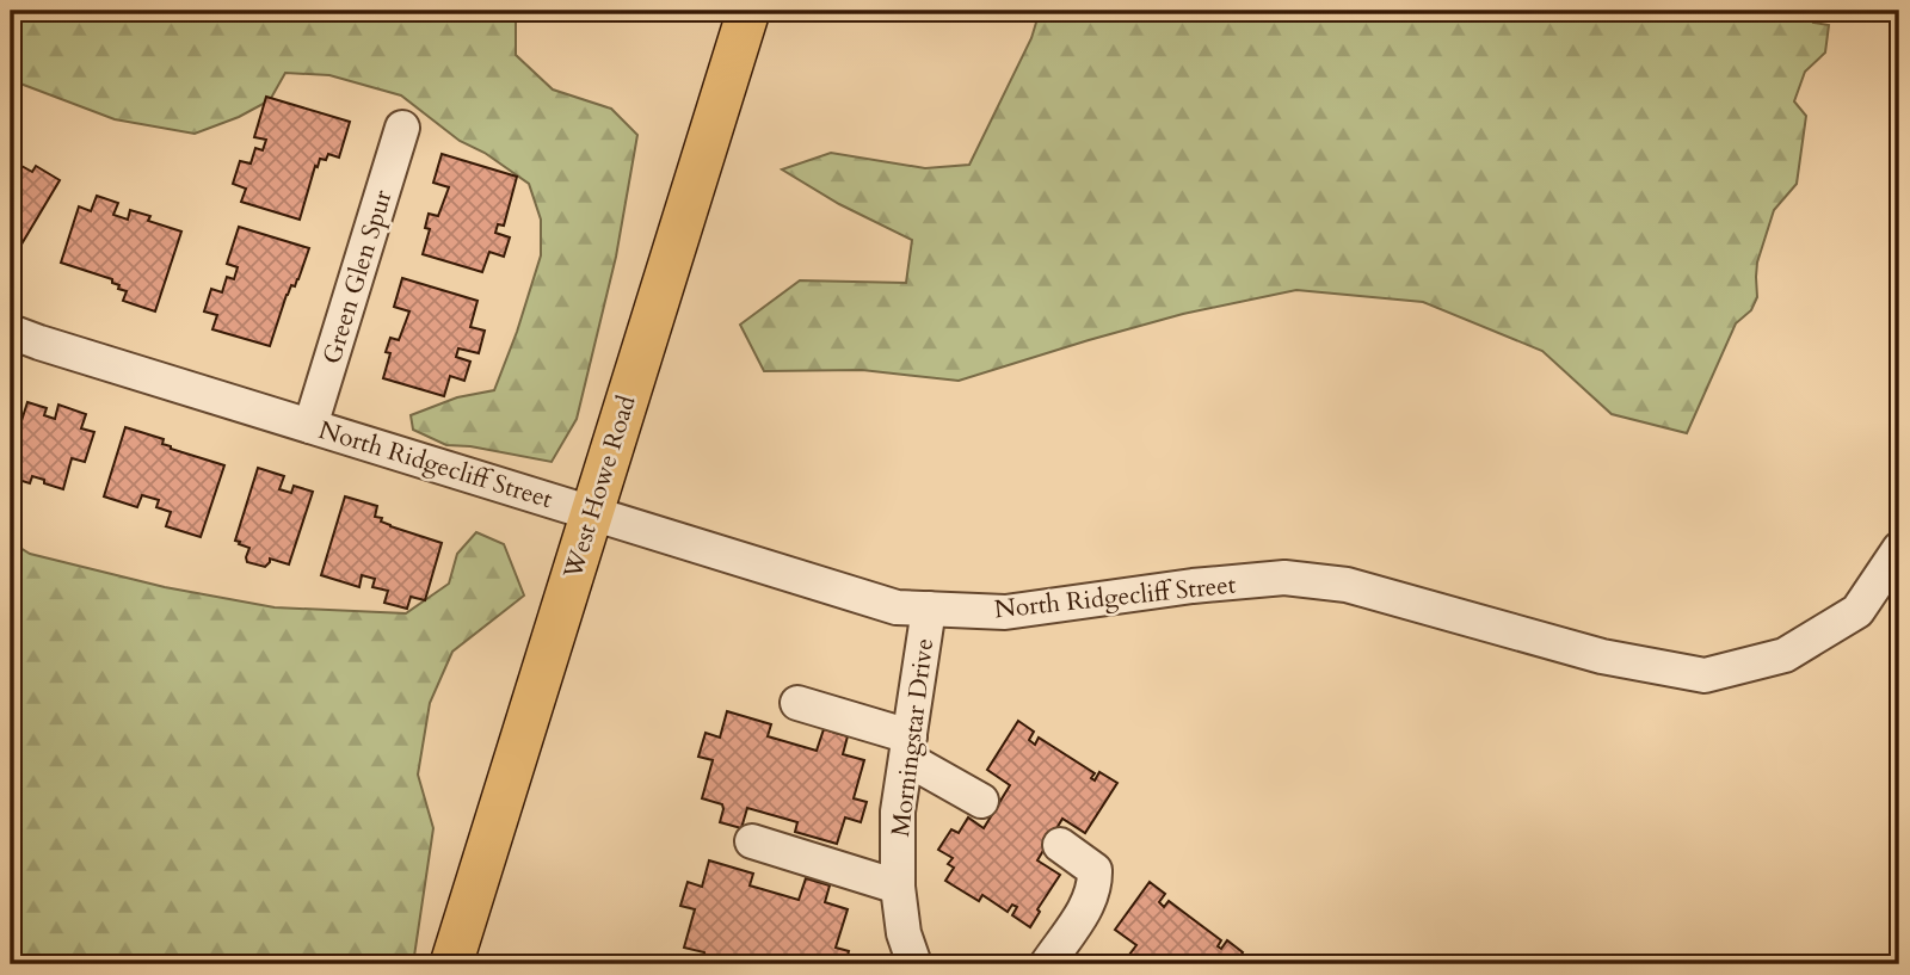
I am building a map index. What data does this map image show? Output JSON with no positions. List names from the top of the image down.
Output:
{
  "streets": {
    "main road": ["West Howe Road"],
    "street": ["Green Glen Spur", "North Ridgecliff Street", "Morningstar Drive"]
  },
  "crossings": [
    ["Green Glen Spur", "North Ridgecliff Street"],
    ["North Ridgecliff Street", "West Howe Road"],
    ["North Ridgecliff Street", "Morningstar Drive"]
  ]
}
